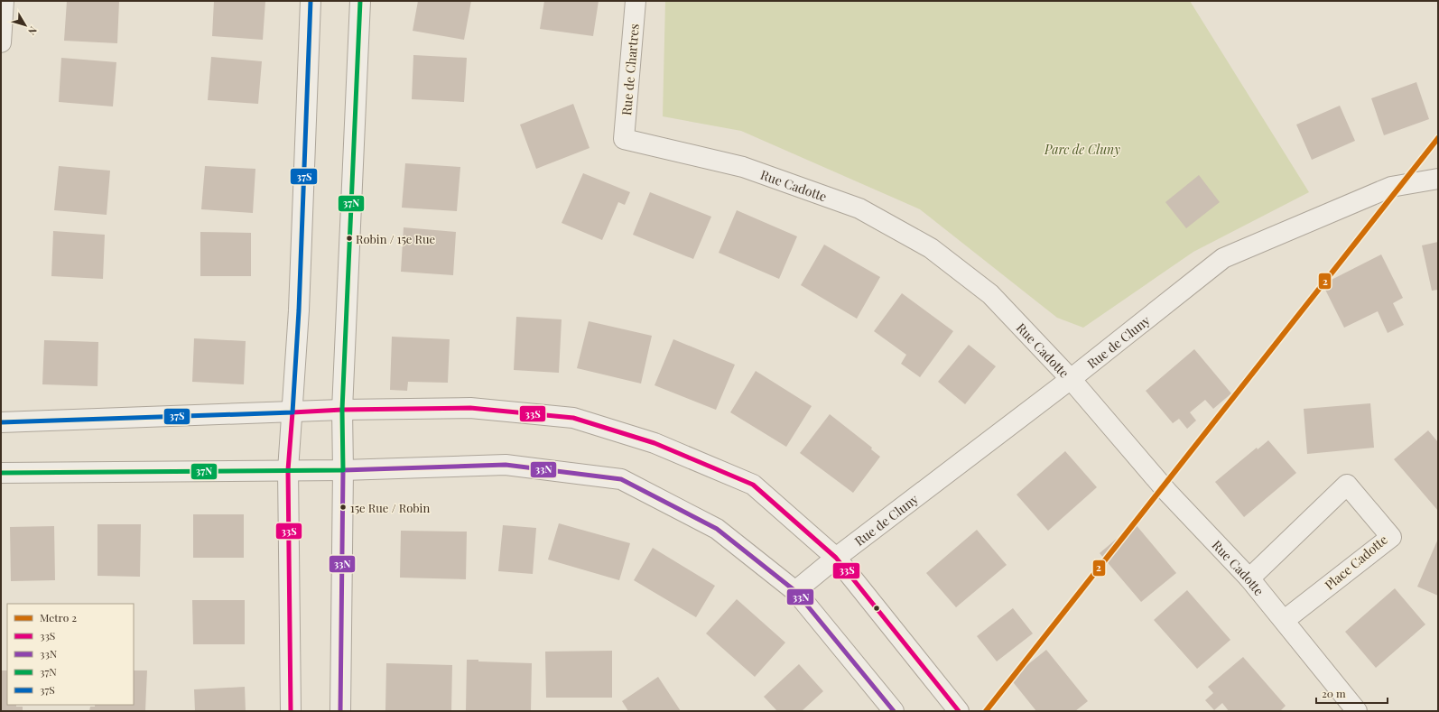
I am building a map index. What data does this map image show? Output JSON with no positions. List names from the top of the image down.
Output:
{
  "streets": {
    "street": [
      "Rue de Chartres",
      "Rue Cadotte",
      "Rue de Cluny",
      "Place Cadotte"
    ]
  },
  "crossings": [
    ["Rue de Chartres", "Rue Cadotte"],
    ["Rue Cadotte", "Rue de Cluny"],
    ["Rue Cadotte", "Place Cadotte"]
  ],
  "parks": ["Parc de Cluny"],
  "places": ["Robin / 15e Rue", "15e Rue / Robin"],
  "lines": [
    "transit line 37N",
    "transit line 37S",
    "metro line 2",
    "transit line 33S",
    "transit line 33N"
  ],
  "legend": [
    "Metro 2",
    "33S",
    "33N",
    "37N",
    "37S"
  ],
  "scale_bar": "20 m",
  "north": "bottom right"
}
